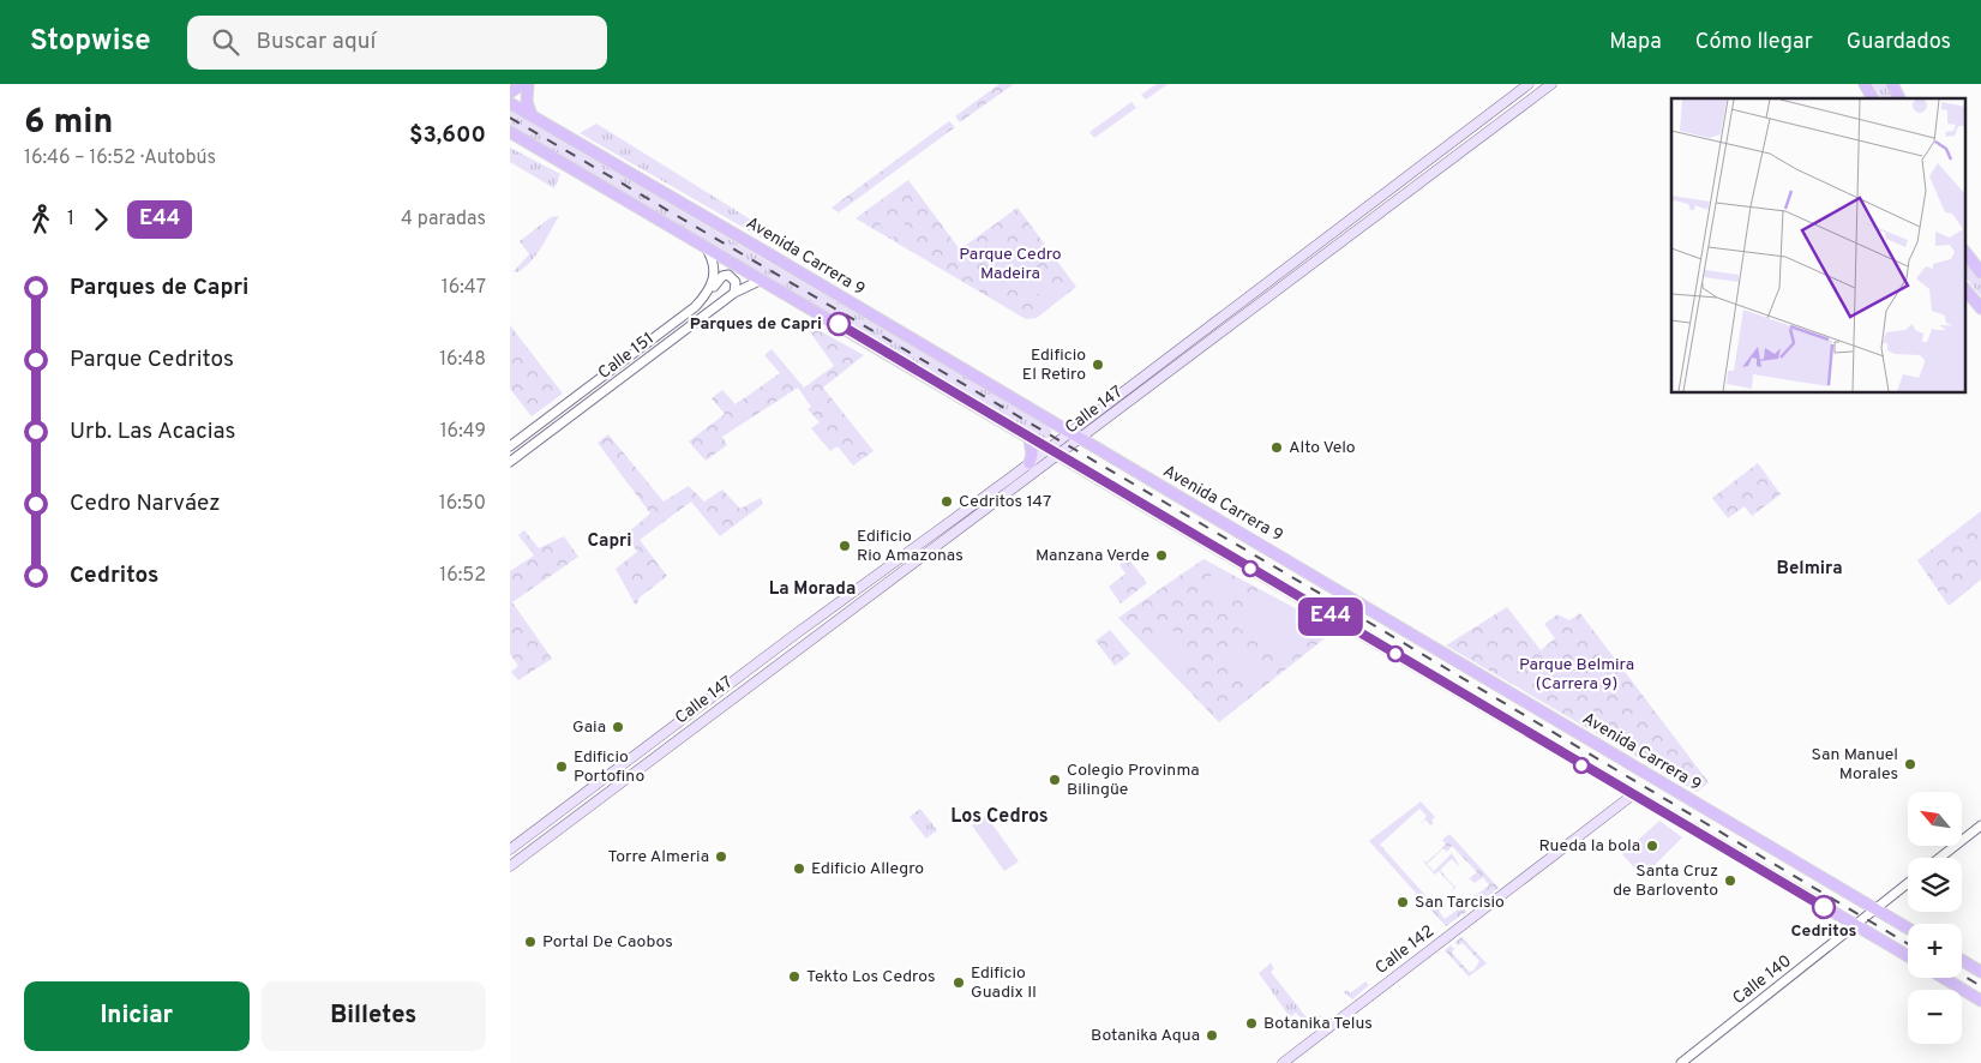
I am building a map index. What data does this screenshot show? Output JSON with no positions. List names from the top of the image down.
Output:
{
  "streets": {
    "main road": ["Avenida Carrera 9", "Calle 147", "Calle 142"],
    "street": ["Calle 151", "Calle 140"]
  },
  "crossings": [
    ["Avenida Carrera 9", "Calle 147"],
    ["Avenida Carrera 9", "Calle 140"]
  ],
  "districts": [
    "Capri",
    "Belmira",
    "La Morada",
    "Los Cedros"
  ],
  "parks": ["Parque Cedro Madeira", "Parque Belmira (Carrera 9)"],
  "places": [
    "Parques de Capri",
    "Edificio El Retiro",
    "Alto Velo",
    "Cedritos 147",
    "Edificio Rio Amazonas",
    "Manzana Verde",
    "Gaia",
    "San Manuel Morales",
    "Edificio Portofino",
    "Colegio Provinma Bilingüe",
    "Rueda la bola",
    "Torre Almeria",
    "Edificio Allegro",
    "Santa Cruz de Barlovento",
    "San Tarcisio",
    "Cedritos",
    "Portal De Caobos",
    "Tekto Los Cedros",
    "Edificio Guadix II",
    "Botanika Telus",
    "Botanika Aqua"
  ],
  "lines": ["bus line E44"],
  "north": "top left",
  "page": {
    "header": "Stopwise",
    "search": "Buscar aquí",
    "nav": ["Mapa", "Cómo llegar", "Guardados"],
    "heading": ["6 min", "16:46 – 16:52 · Autobús", "$3,600"],
    "on_map": "E44",
    "legs": ["1", "E44", "4 paradas"],
    "list": [
      {
        "name": "Parques de Capri",
        "value": "16:47"
      },
      {
        "name": "Parque Cedritos",
        "value": "16:48"
      },
      {
        "name": "Urb. Las Acacias",
        "value": "16:49"
      },
      {
        "name": "Cedro Narváez",
        "value": "16:50"
      },
      {
        "name": "Cedritos",
        "value": "16:52"
      }
    ],
    "map_buttons": ["+", "−"],
    "buttons": ["Iniciar", "Billetes"]
  }
}
